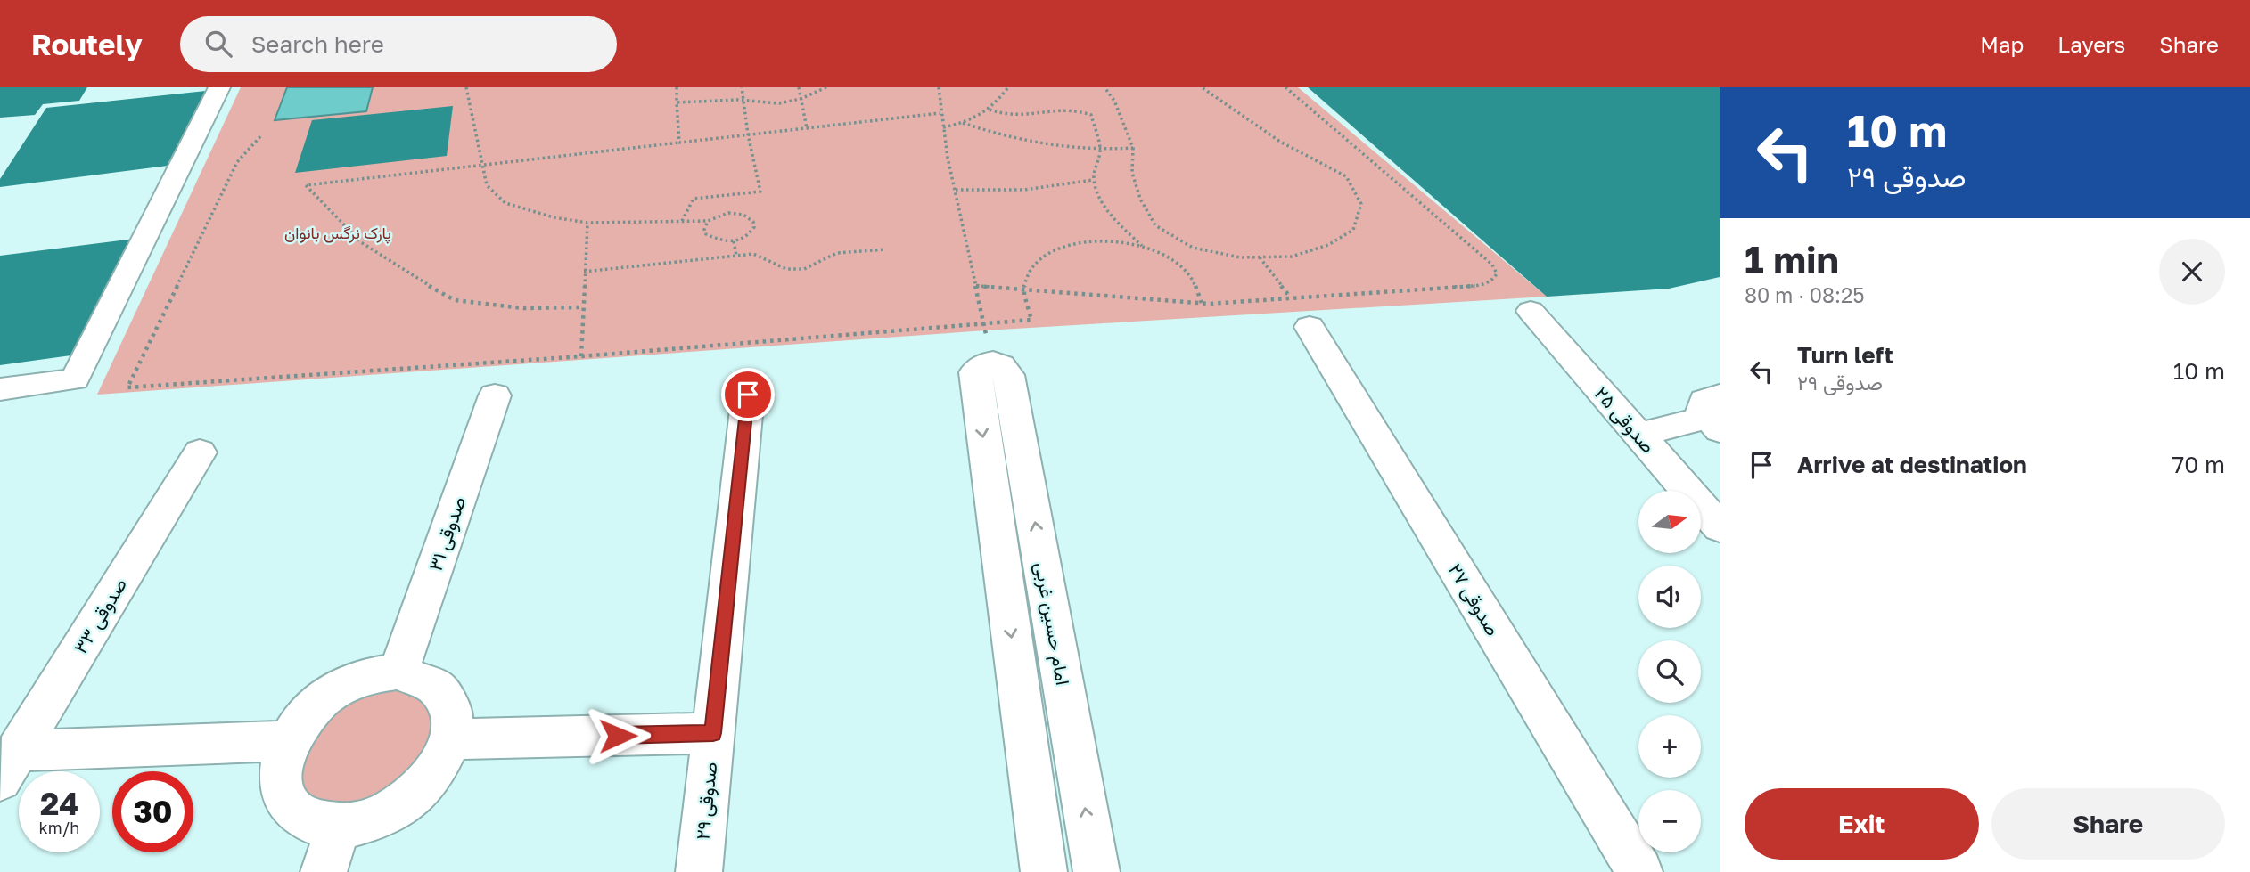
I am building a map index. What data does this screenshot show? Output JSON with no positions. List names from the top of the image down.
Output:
{
  "streets": {
    "street": [
      "صدوقی ۲۵",
      "صدوقی ۳۱",
      "صدوقی ۲۷",
      "صدوقی ۳۳",
      "امام حسین غربی",
      "صدوقی ۲۹"
    ]
  },
  "parks": ["پارک نرگس بانوان"],
  "north": "right",
  "page": {
    "header": "Routely",
    "search": "Search here",
    "nav": ["Map", "Layers", "Share"],
    "turn": ["10 m", "صدوقی ۲۹"],
    "heading": ["1 min", "80 m · 08:25"],
    "list": [
      {
        "name": "Turn left",
        "note": "صدوقی ۲۹",
        "value": "10 m"
      },
      {
        "name": "Arrive at destination",
        "value": "70 m"
      }
    ],
    "map_buttons": ["+", "−"],
    "speed": "24 km/h",
    "limit": "30",
    "buttons": ["Exit", "Share"]
  }
}
